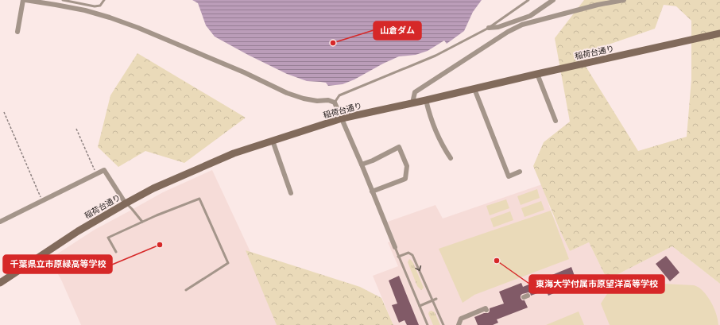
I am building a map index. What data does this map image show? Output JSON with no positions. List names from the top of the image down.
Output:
{
  "streets": {
    "street": ["稲荷台通り"]
  },
  "places": ["山倉ダム", "千葉県立市原緑高等学校", "東海大学付属市原望洋高等学校"]
}
